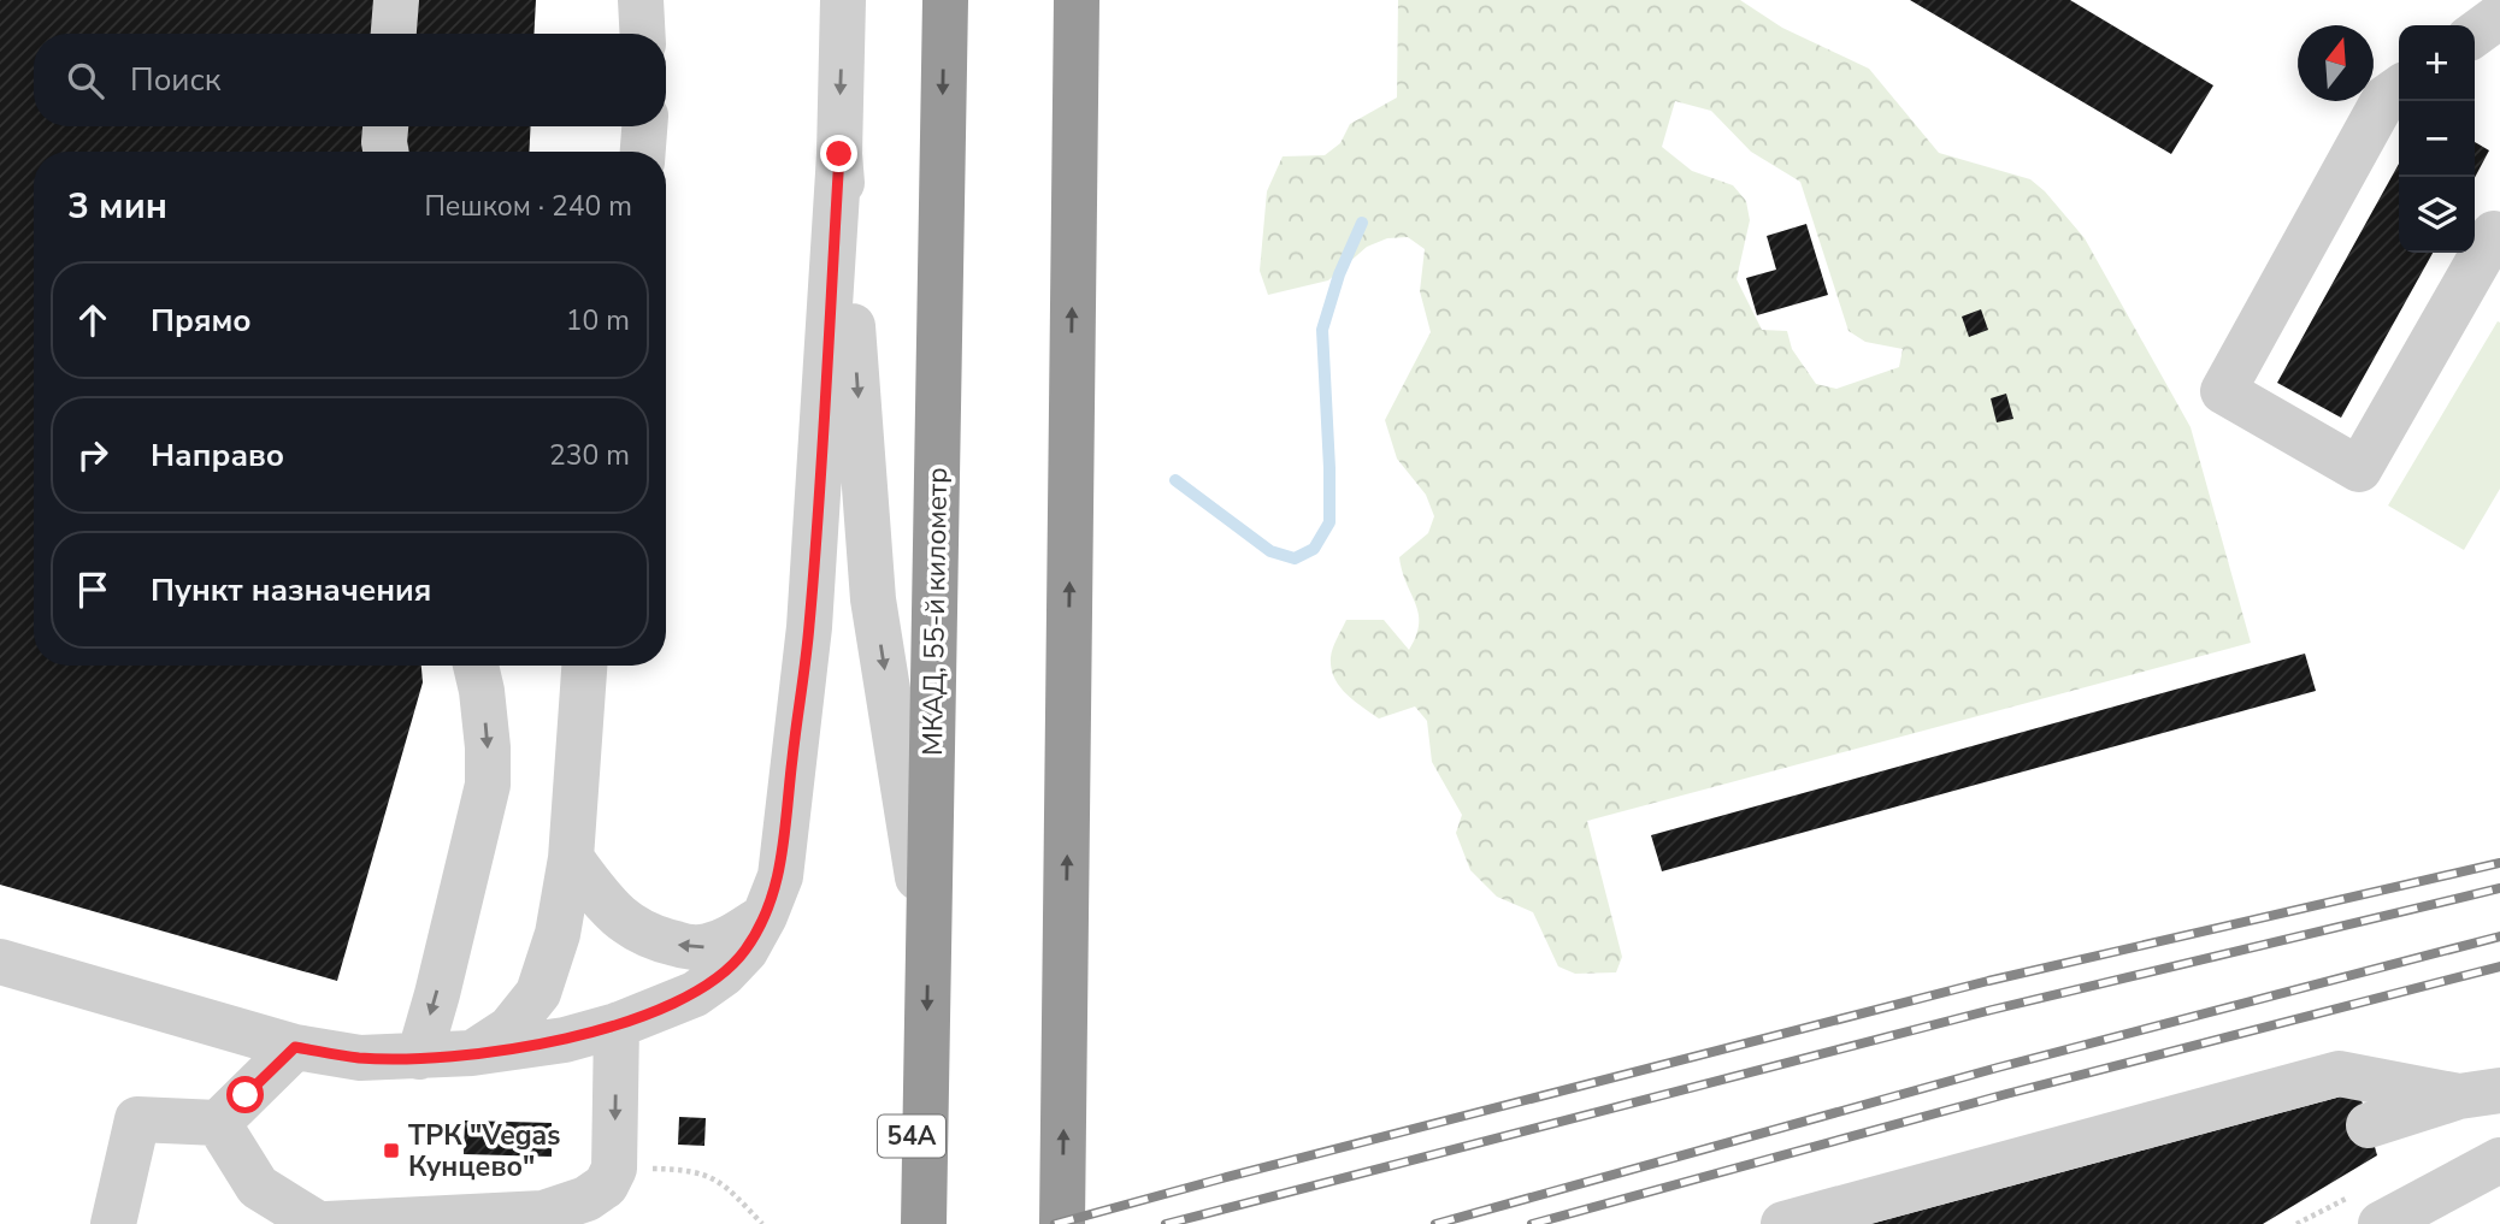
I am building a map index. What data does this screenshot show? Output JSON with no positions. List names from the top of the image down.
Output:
{
  "streets": {
    "highway": ["МКАД, 55-й километр", "54А"]
  },
  "crossings": [
    ["МКАД, 55-й километр", "54А"]
  ],
  "places": {
    "transit": ["ТРК \"Vegas Кунцево\""]
  },
  "north": "top",
  "page": {
    "map_buttons": ["+", "−"],
    "search": "Поиск",
    "heading": ["3 мин", "Пешком · 240 m"],
    "list": [
      ["Прямо", "10 m"],
      ["Направо", "230 m"],
      "Пункт назначения"
    ]
  }
}
